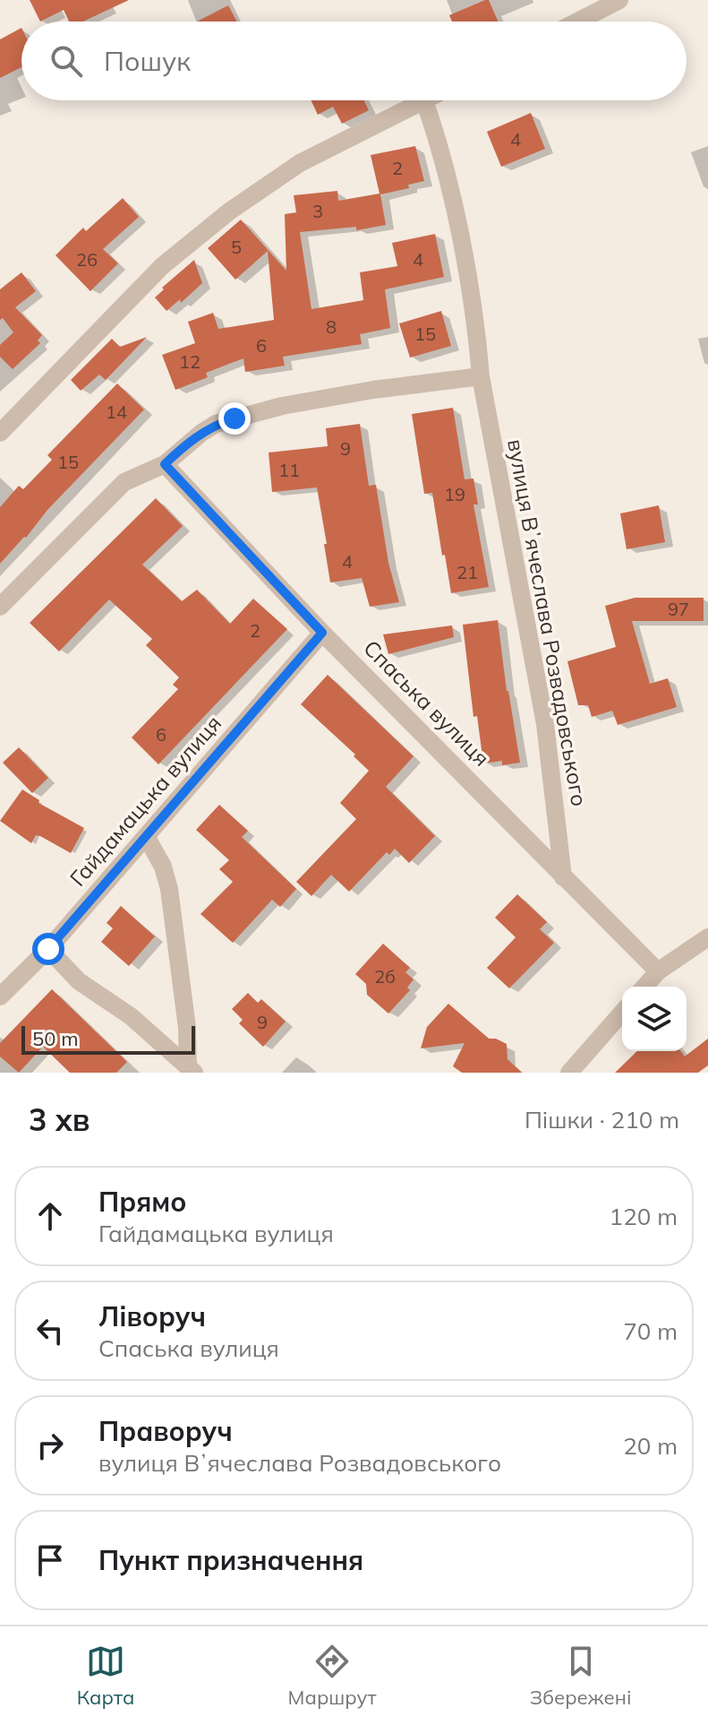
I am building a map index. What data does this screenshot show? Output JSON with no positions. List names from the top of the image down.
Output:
{
  "streets": {
    "street": ["вулиця Вʼячеслава Розвадовського", "Спаська вулиця", "Гайдамацька вулиця"]
  },
  "crossings": [
    ["вулиця Вʼячеслава Розвадовського", "Спаська вулиця"],
    ["Спаська вулиця", "Гайдамацька вулиця"]
  ],
  "house_numbers": [
    "4",
    "2",
    "3",
    "5",
    "26",
    "4",
    "8",
    "15",
    "6",
    "12",
    "14",
    "9",
    "15",
    "11",
    "19",
    "4",
    "21",
    "97",
    "2",
    "6",
    "2б",
    "9"
  ],
  "scale_bar": "50 m",
  "page": {
    "search": "Пошук",
    "scale": "50 m",
    "heading": ["3 хв", "Пішки · 210 m"],
    "list": [
      ["Прямо", "Гайдамацька вулиця", "120 m"],
      ["Ліворуч", "Спаська вулиця", "70 m"],
      ["Праворуч", "вулиця Вʼячеслава Розвадовського", "20 m"],
      "Пункт призначення"
    ],
    "nav": ["Карта", "Маршрут", "Збережені"]
  }
}
